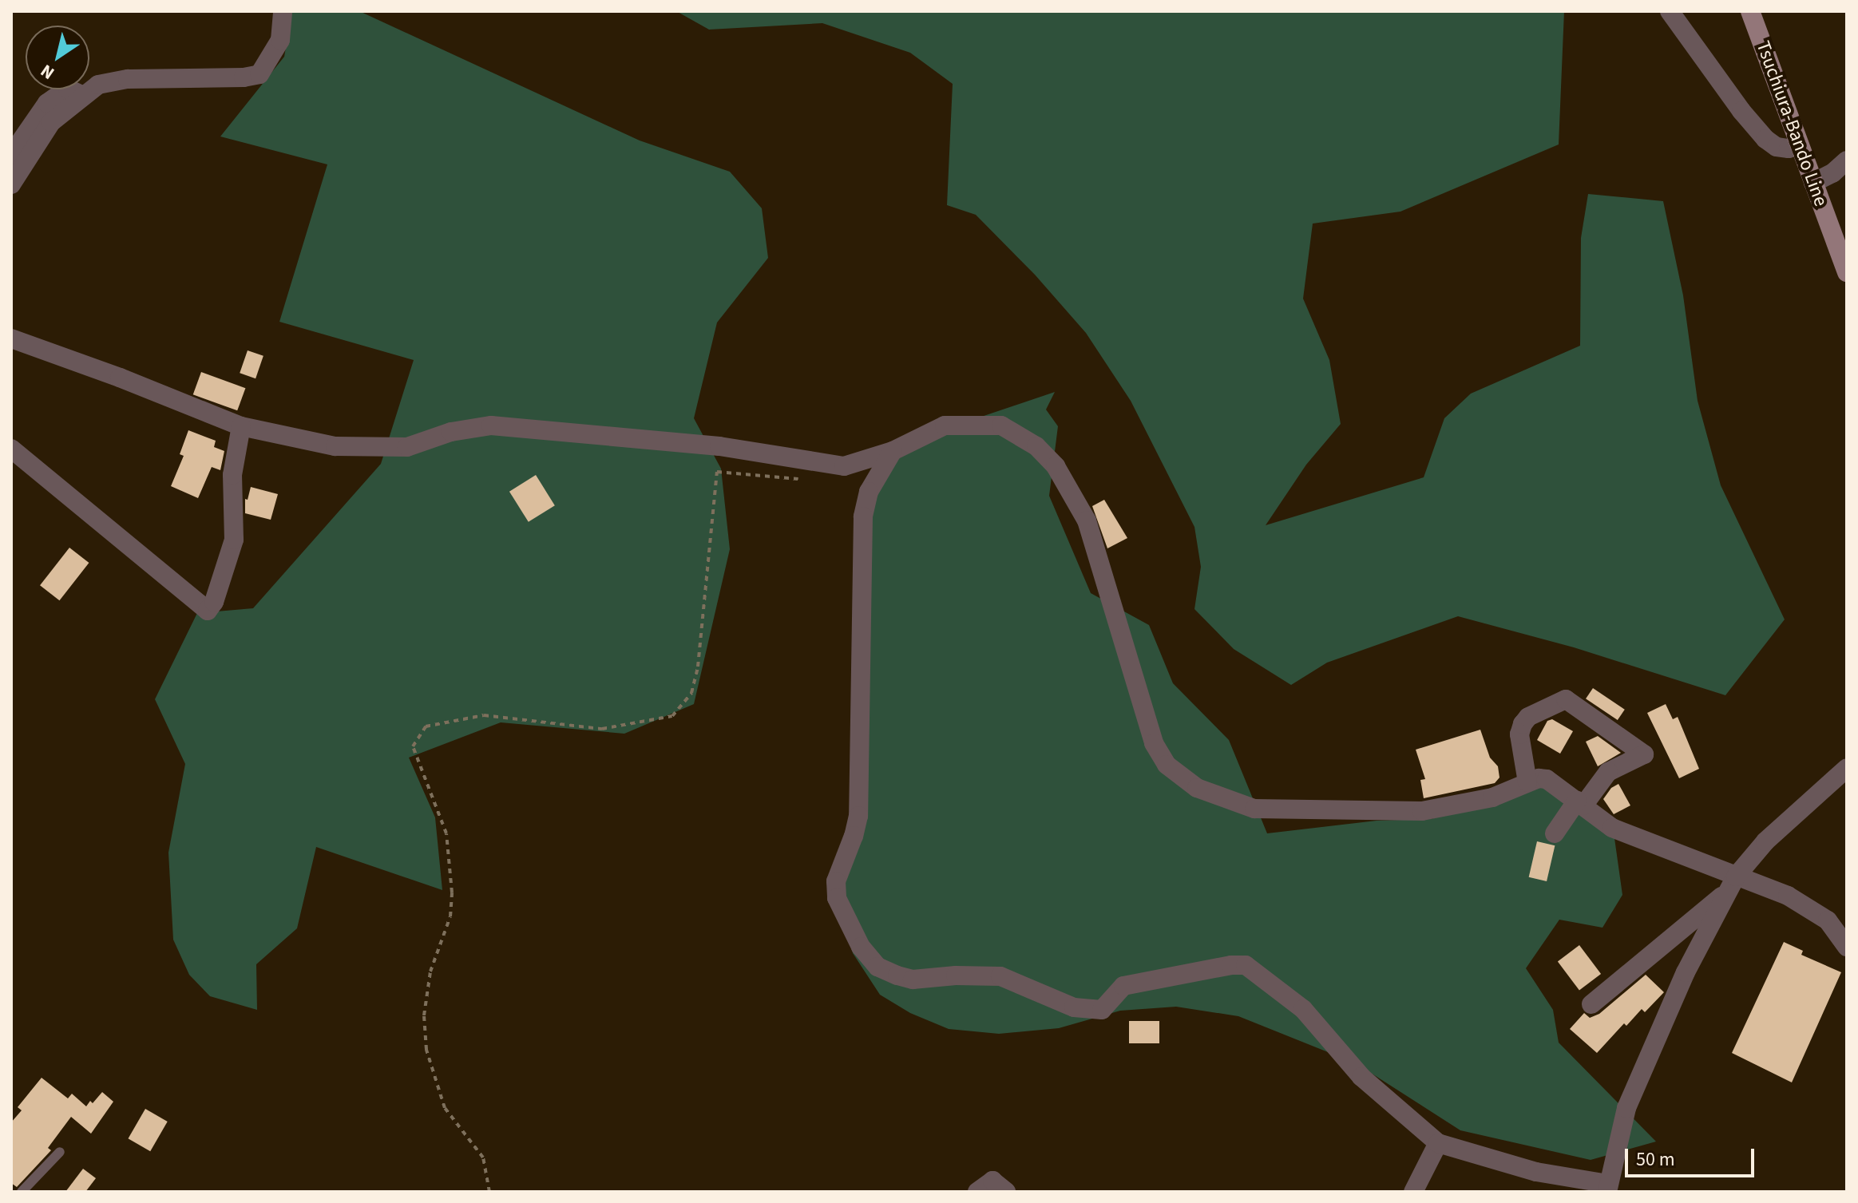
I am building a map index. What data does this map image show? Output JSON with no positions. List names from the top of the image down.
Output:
{
  "streets": {
    "main road": ["Tsuchiura-Bando Line"]
  },
  "scale_bar": "50 m",
  "north": "bottom left"
}
